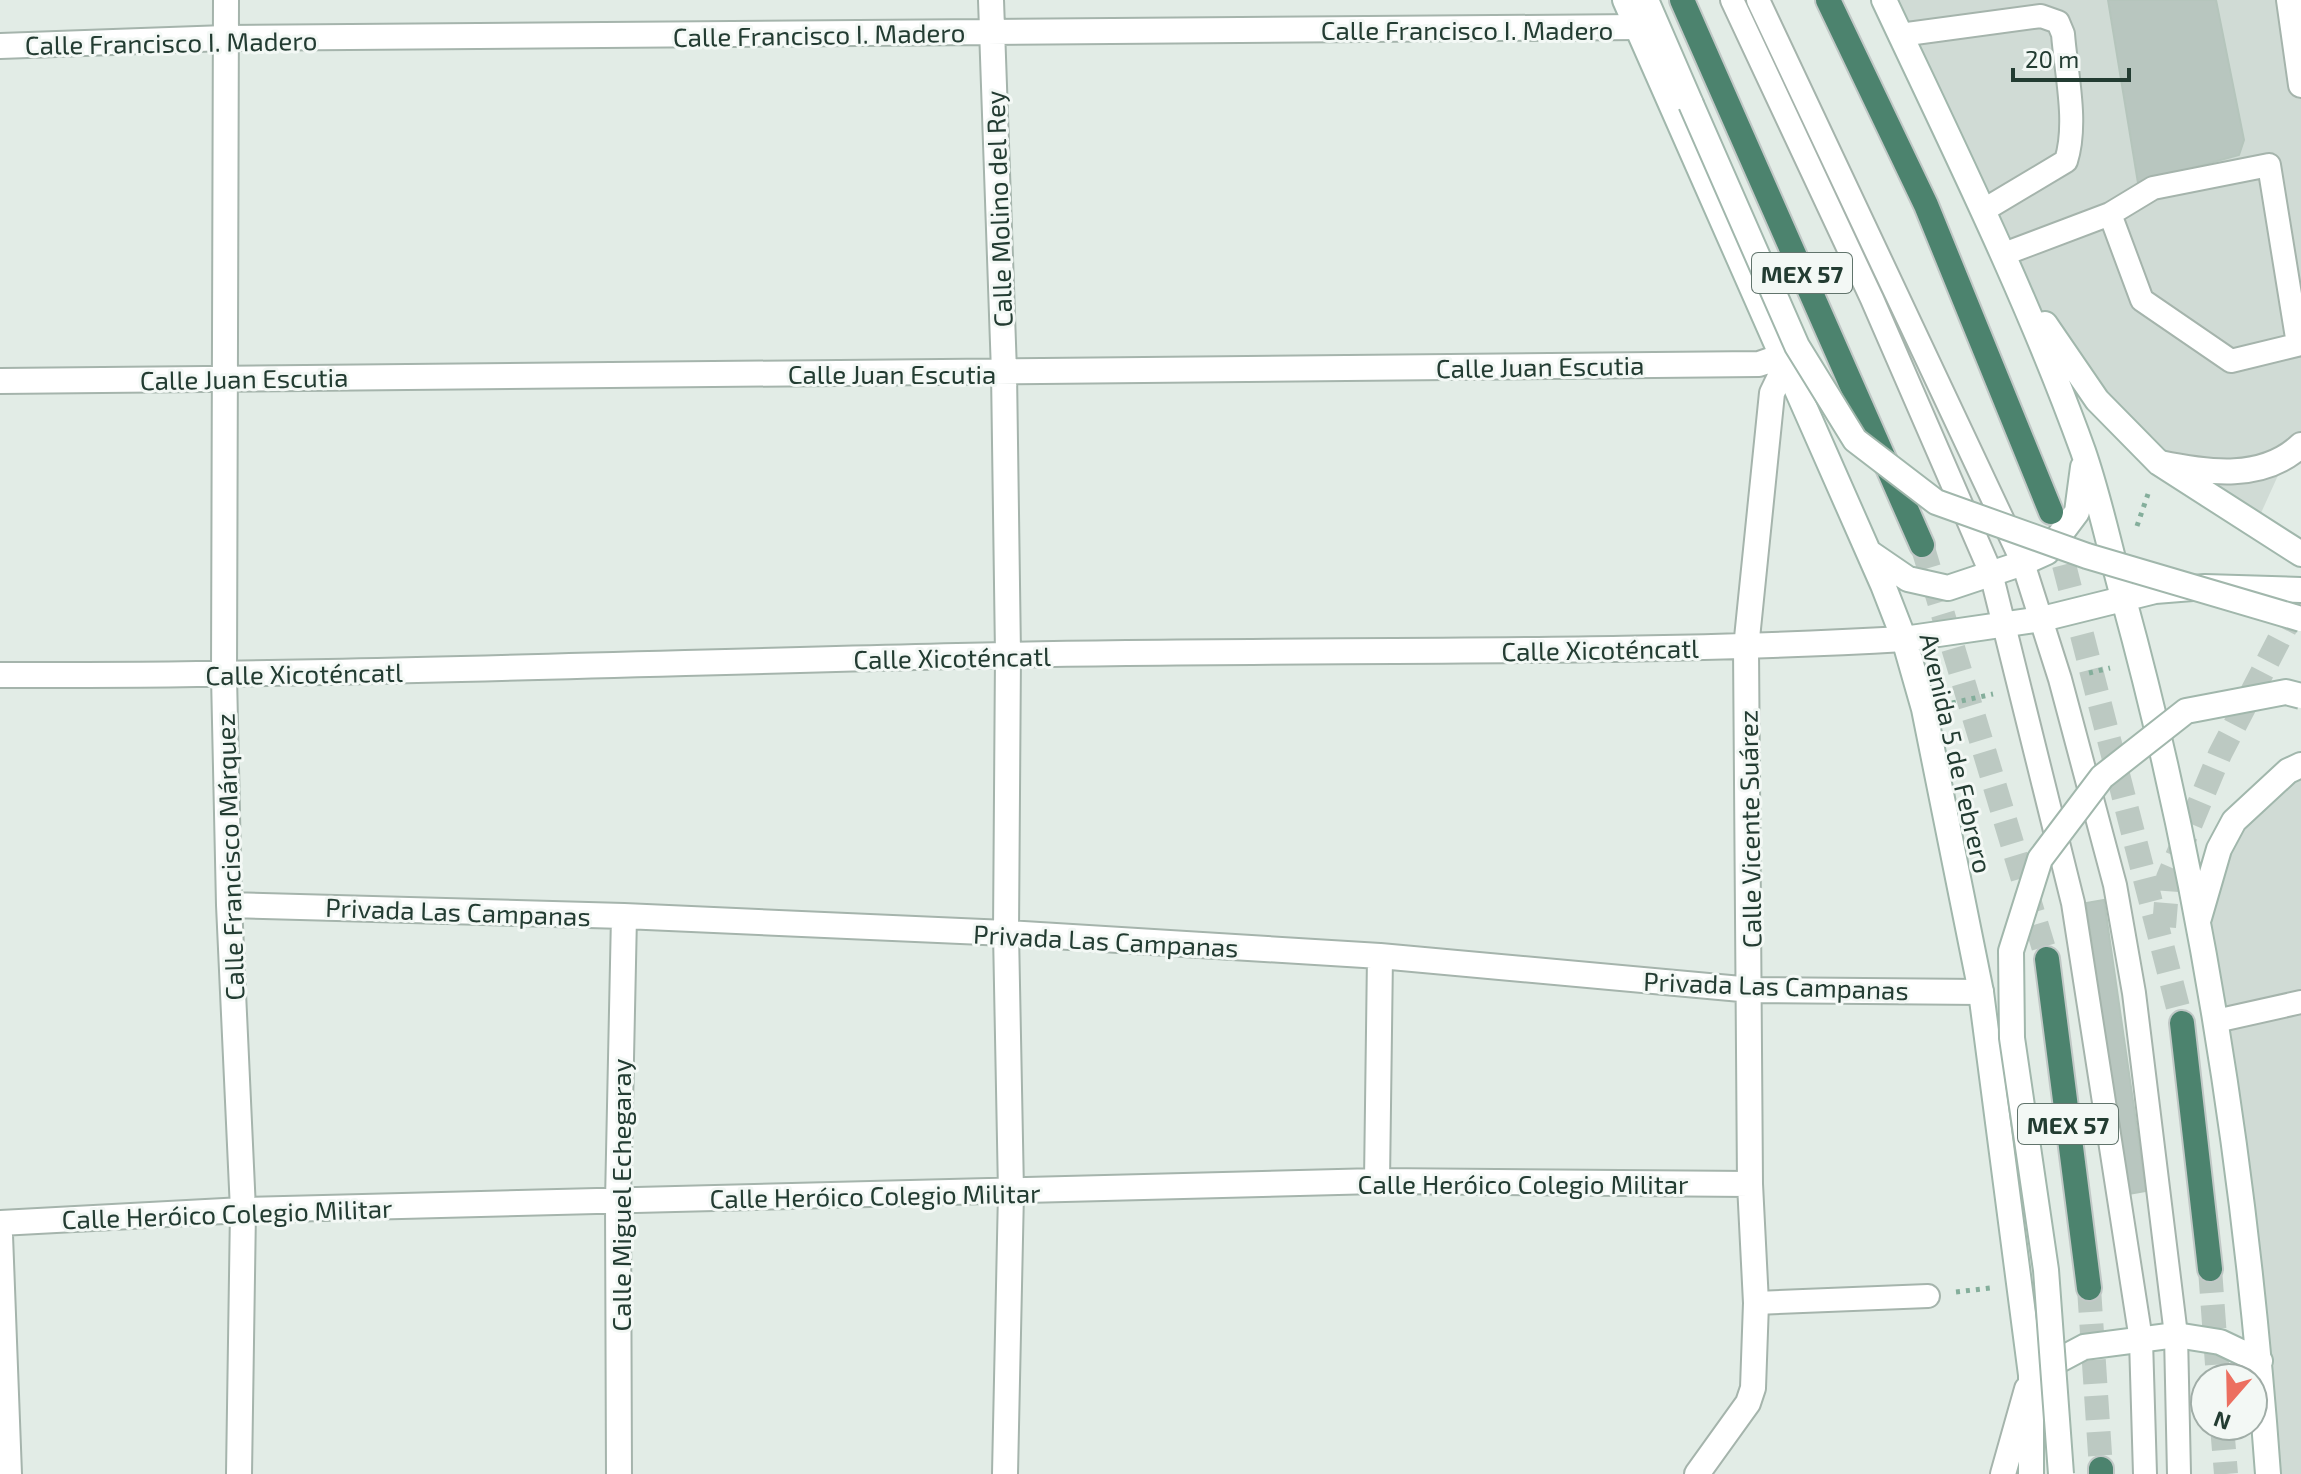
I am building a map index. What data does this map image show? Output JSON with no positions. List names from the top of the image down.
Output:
{
  "streets": {
    "highway": ["MEX 57"],
    "street": [
      "Calle Francisco I. Madero",
      "Calle Molino del Rey",
      "Calle Juan Escutia",
      "Calle Xicoténcatl",
      "Avenida 5 de Febrero",
      "Calle Vicente Suárez",
      "Calle Francisco Márquez",
      "Privada Las Campanas",
      "Calle Heróico Colegio Militar",
      "Calle Miguel Echegaray"
    ]
  },
  "crossings": [
    ["Calle Francisco I. Madero", "Calle Molino del Rey"],
    ["Calle Francisco I. Madero", "Avenida 5 de Febrero"],
    ["Calle Francisco I. Madero", "Calle Francisco Márquez"],
    ["Calle Molino del Rey", "Calle Juan Escutia"],
    ["Calle Molino del Rey", "Calle Xicoténcatl"],
    ["Calle Molino del Rey", "Privada Las Campanas"],
    ["Calle Molino del Rey", "Calle Heróico Colegio Militar"],
    ["Calle Juan Escutia", "Avenida 5 de Febrero"],
    ["Calle Juan Escutia", "Calle Vicente Suárez"],
    ["Calle Juan Escutia", "Calle Francisco Márquez"],
    ["Calle Xicoténcatl", "Avenida 5 de Febrero"],
    ["Calle Xicoténcatl", "Calle Vicente Suárez"],
    ["Calle Xicoténcatl", "Calle Francisco Márquez"],
    ["Avenida 5 de Febrero", "Calle Vicente Suárez"],
    ["Avenida 5 de Febrero", "Privada Las Campanas"],
    ["Calle Vicente Suárez", "Privada Las Campanas"],
    ["Calle Vicente Suárez", "Calle Heróico Colegio Militar"],
    ["Calle Francisco Márquez", "Privada Las Campanas"],
    ["Calle Francisco Márquez", "Calle Heróico Colegio Militar"],
    ["Privada Las Campanas", "Calle Miguel Echegaray"],
    ["Calle Heróico Colegio Militar", "Calle Miguel Echegaray"]
  ],
  "scale_bar": "20 m",
  "north": "bottom"
}
